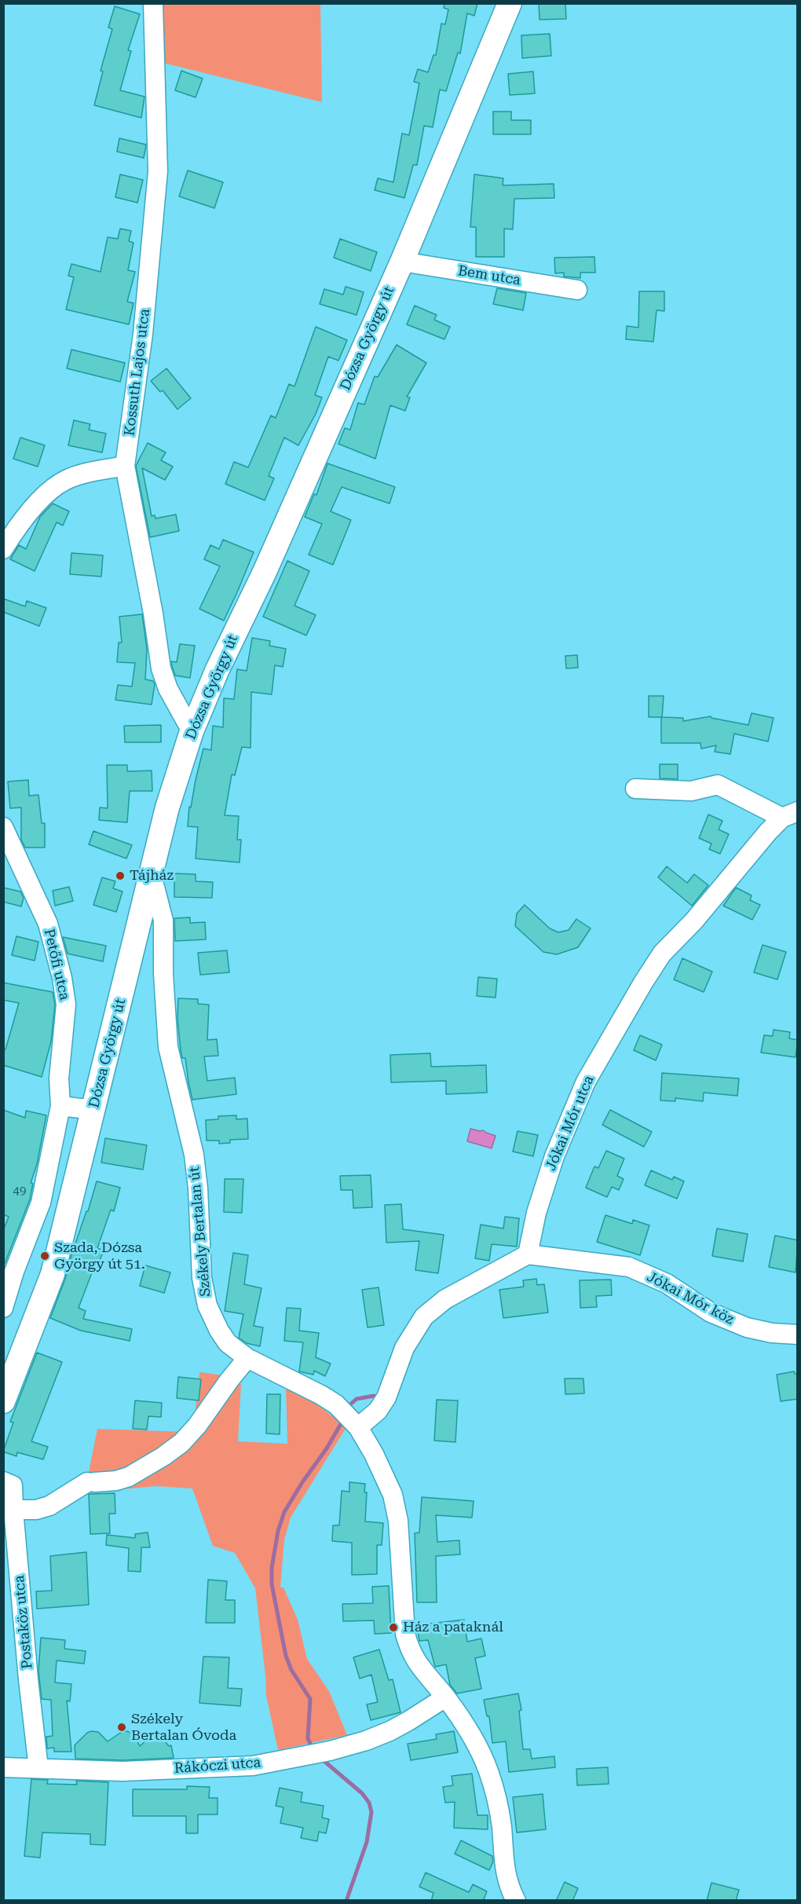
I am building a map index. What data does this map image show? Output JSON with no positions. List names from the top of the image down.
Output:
{
  "streets": {
    "main road": ["Dózsa György út"],
    "street": [
      "Bem utca",
      "Kossuth Lajos utca",
      "Petőfi utca",
      "Jókai Mór utca",
      "Székely Bertalan út",
      "Jókai Mór köz",
      "Postaköz utca",
      "Rákóczi utca"
    ]
  },
  "crossings": [
    ["Bem utca", "Dózsa György út"],
    ["Dózsa György út", "Kossuth Lajos utca"],
    ["Dózsa György út", "Székely Bertalan út"],
    ["Jókai Mór utca", "Jókai Mór köz"],
    ["Székely Bertalan út", "Rákóczi utca"],
    ["Postaköz utca", "Rákóczi utca"]
  ],
  "places": [
    "Tájház",
    "Szada, Dózsa György út 51.",
    "Ház a pataknál",
    "Székely Bertalan Óvoda"
  ],
  "house_numbers": ["49"]
}
